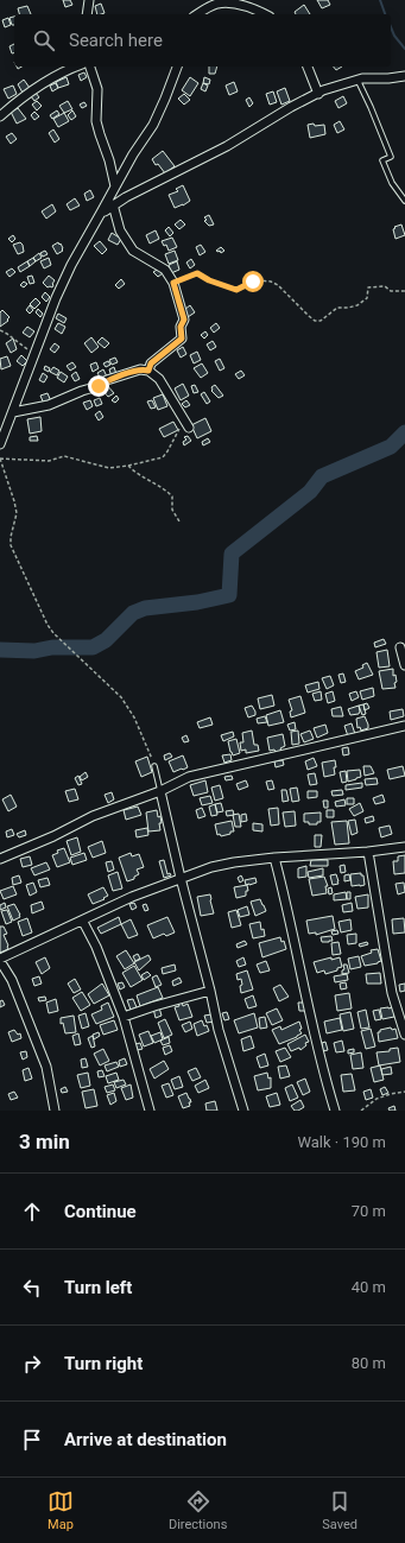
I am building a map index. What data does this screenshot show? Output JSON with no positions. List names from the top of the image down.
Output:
{
  "page": {
    "search": "Search here",
    "heading": ["3 min", "Walk · 190 m"],
    "list": [
      ["Continue", "70 m"],
      ["Turn left", "40 m"],
      ["Turn right", "80 m"],
      "Arrive at destination"
    ],
    "nav": ["Map", "Directions", "Saved"]
  }
}
